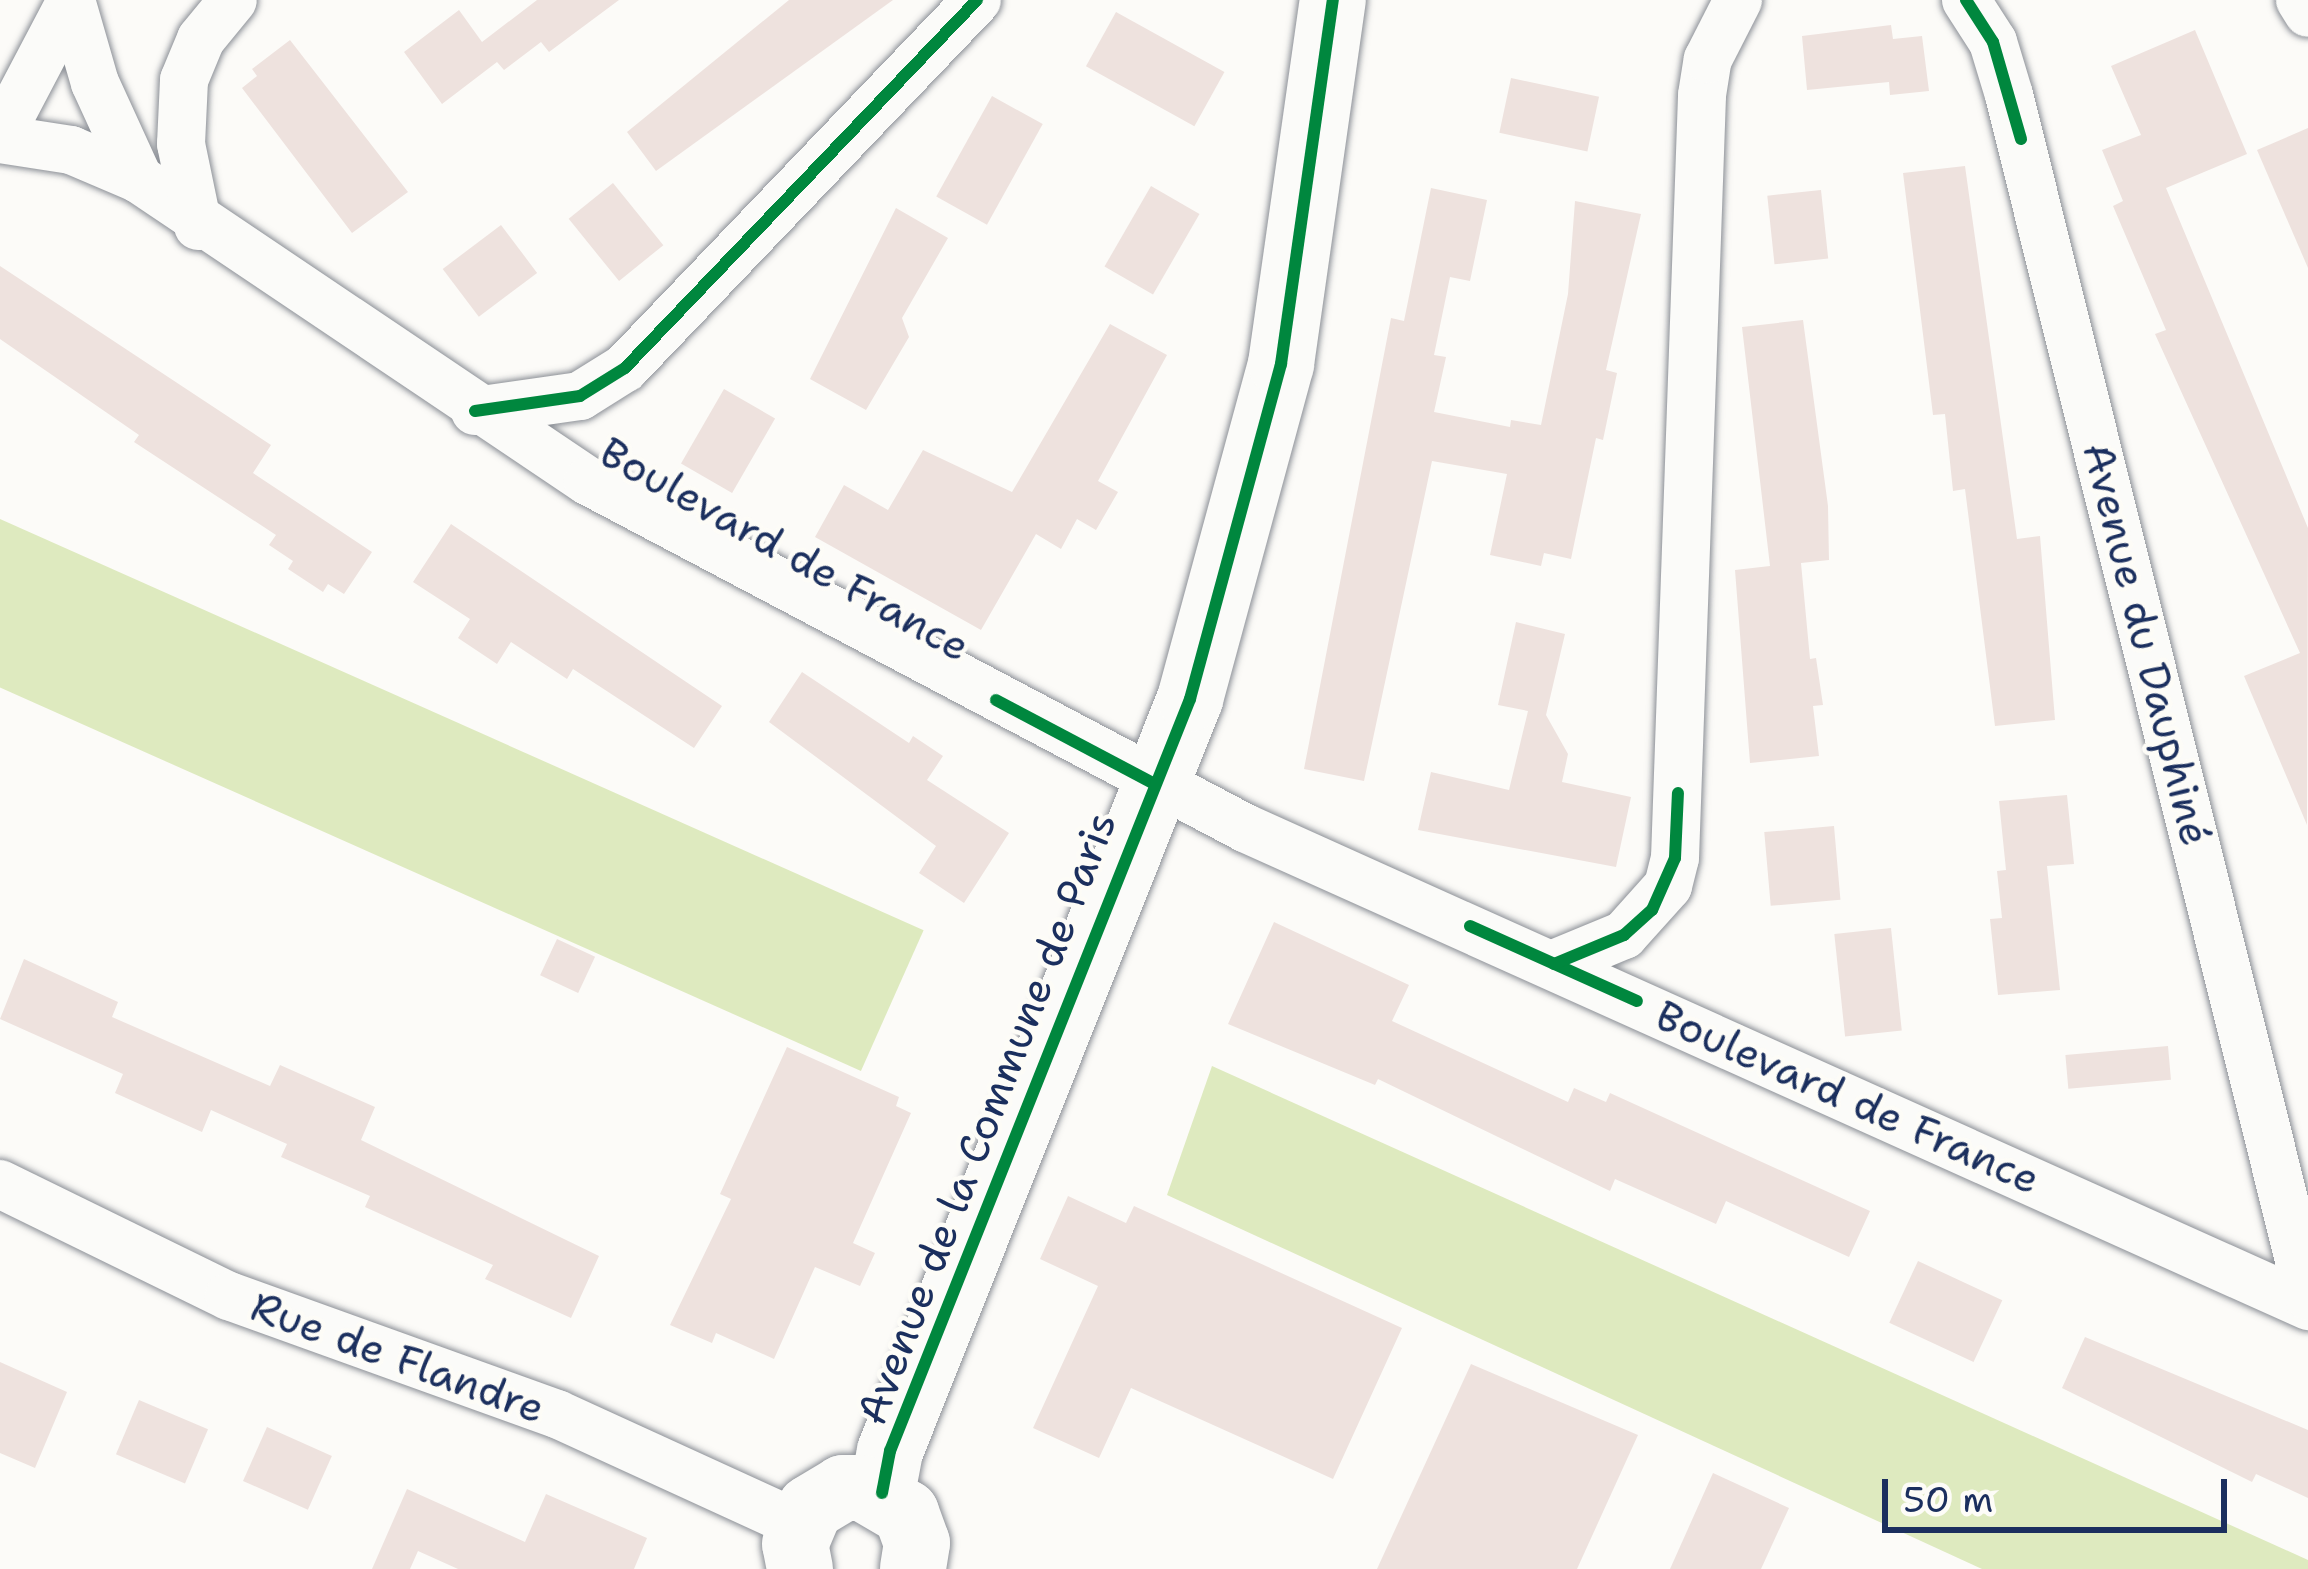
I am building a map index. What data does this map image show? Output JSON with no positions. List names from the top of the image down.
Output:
{
  "streets": {
    "street": [
      "Boulevard de France",
      "Avenue du Dauphiné",
      "Avenue de la Commune de Paris",
      "Rue de Flandre"
    ]
  },
  "crossings": [
    ["Boulevard de France", "Avenue de la Commune de Paris"]
  ],
  "scale_bar": "50 m"
}
